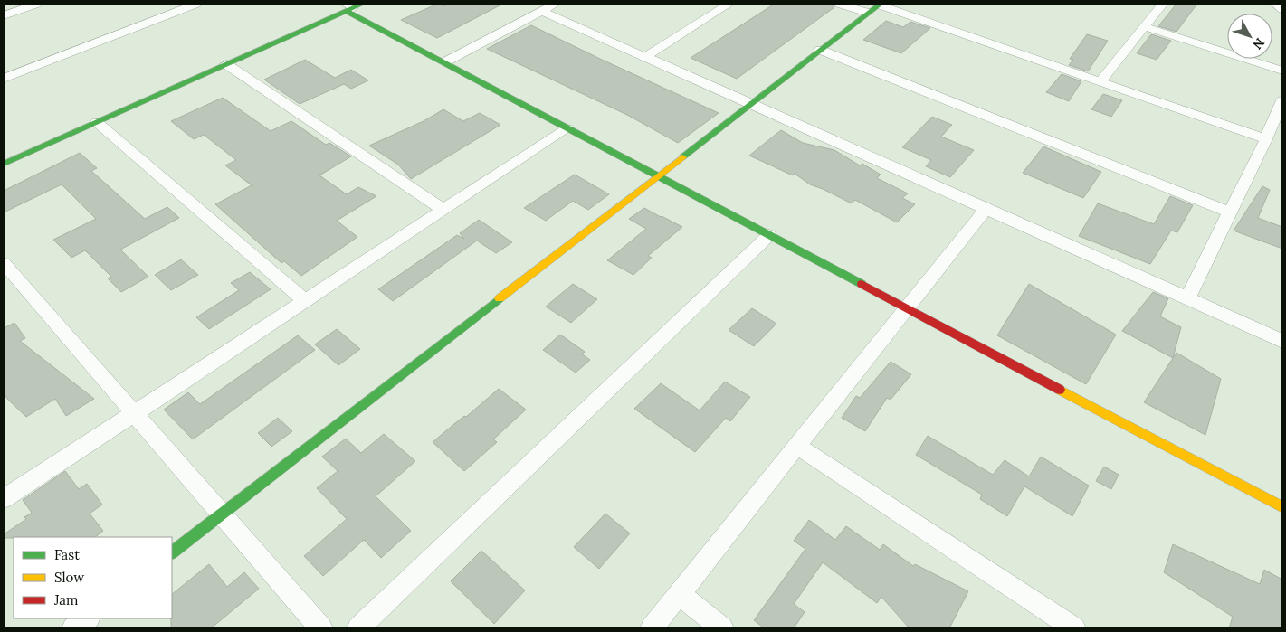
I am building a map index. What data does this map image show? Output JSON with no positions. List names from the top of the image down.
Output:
{
  "legend": ["Fast", "Slow", "Jam"],
  "north": "bottom right"
}
